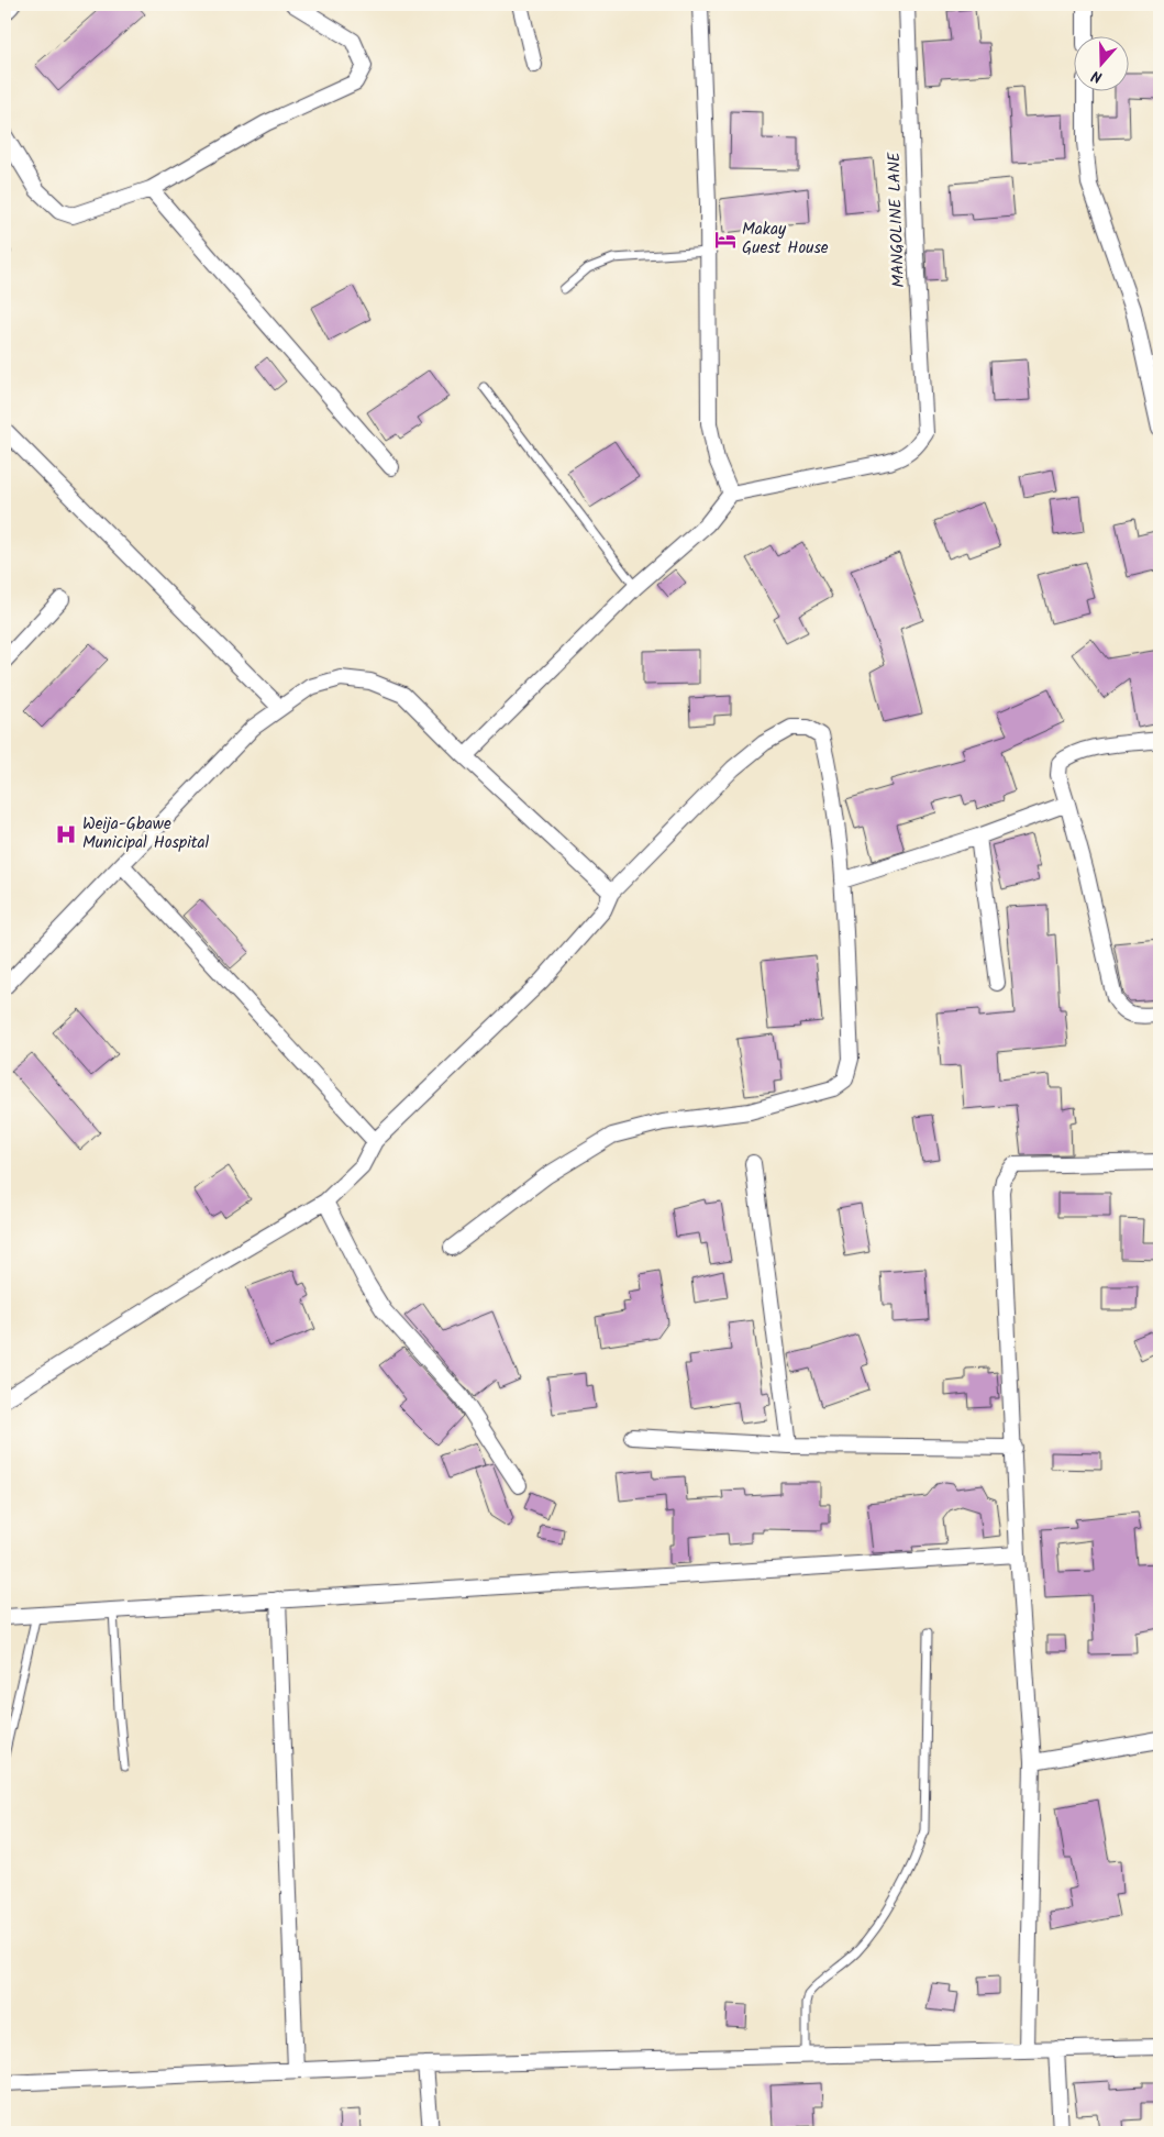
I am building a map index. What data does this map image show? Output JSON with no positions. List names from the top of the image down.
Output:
{
  "streets": {
    "street": ["MANGOLINE LANE"]
  },
  "places": {
    "hotel": ["Makay Guest House"],
    "hospital": ["Weija-Gbawe Municipal Hospital"]
  },
  "north": "bottom"
}
